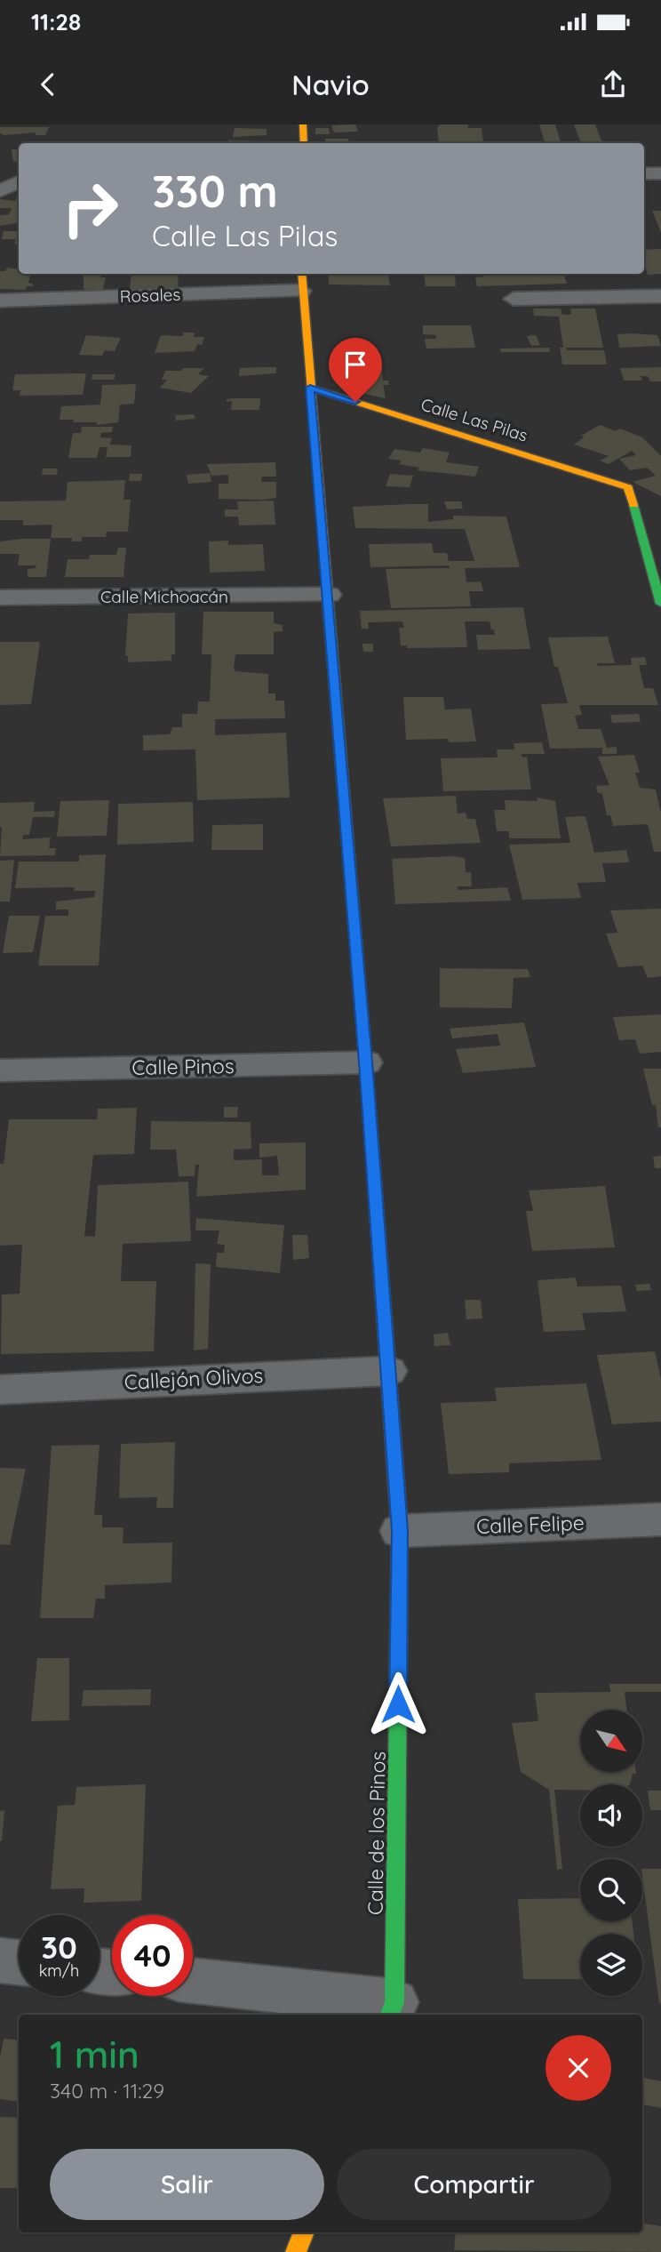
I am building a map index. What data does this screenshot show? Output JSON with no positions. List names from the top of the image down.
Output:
{
  "streets": {
    "street": [
      "Rosales",
      "Calle Las Pilas",
      "Calle Michoacán",
      "Calle Pinos",
      "Callejón Olivos",
      "Calle Felipe",
      "Calle de los Pinos"
    ]
  },
  "crossings": [
    ["Rosales", "Calle de los Pinos"],
    ["Calle Las Pilas", "Calle de los Pinos"],
    ["Calle Michoacán", "Calle de los Pinos"],
    ["Calle Pinos", "Calle de los Pinos"],
    ["Callejón Olivos", "Calle de los Pinos"],
    ["Calle Felipe", "Calle de los Pinos"]
  ],
  "north": "bottom right",
  "page": {
    "status": "11:28",
    "header": "Navio",
    "turn": ["330 m", "Calle Las Pilas"],
    "speed": "30 km/h",
    "limit": "40",
    "heading": ["1 min", "340 m · 11:29"],
    "buttons": ["Salir", "Compartir"]
  }
}
